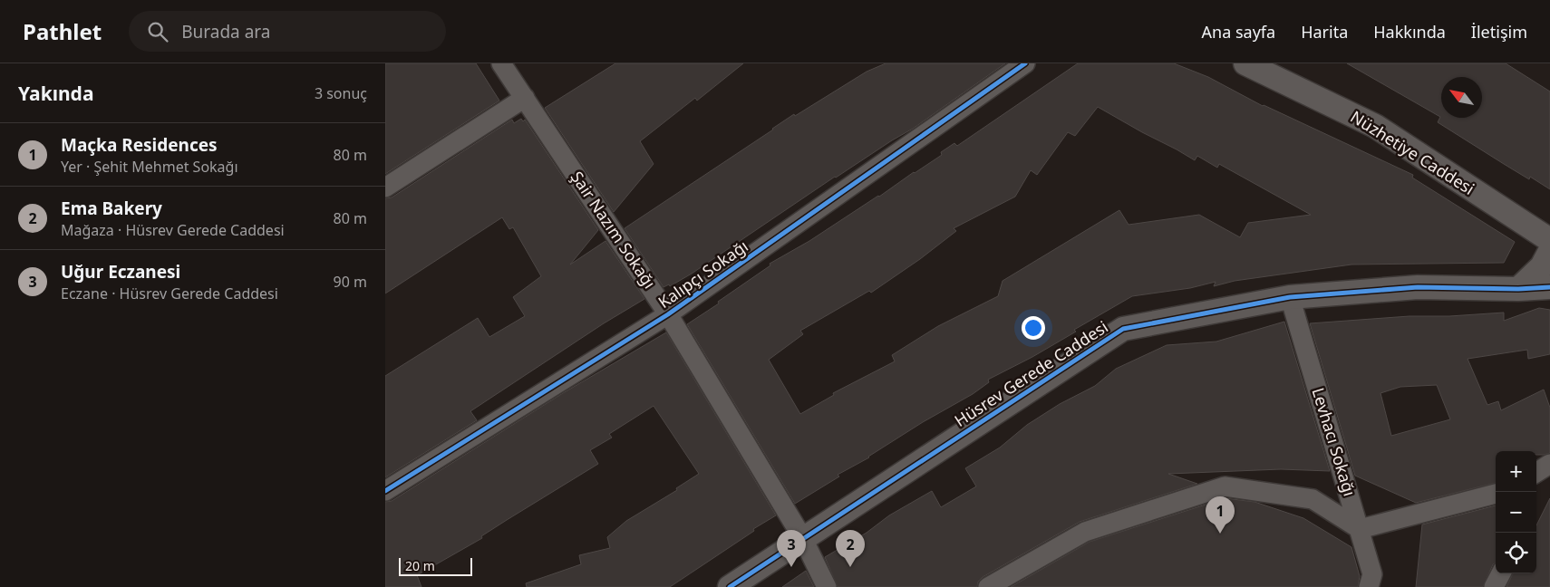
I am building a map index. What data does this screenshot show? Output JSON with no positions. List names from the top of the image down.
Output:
{
  "streets": {
    "street": [
      "Nüzhetiye Caddesi",
      "Şair Nazım Sokağı",
      "Kalıpçı Sokağı",
      "Hüsrev Gerede Caddesi",
      "Levhacı Sokağı"
    ]
  },
  "crossings": [
    ["Şair Nazım Sokağı", "Kalıpçı Sokağı"],
    ["Şair Nazım Sokağı", "Hüsrev Gerede Caddesi"],
    ["Hüsrev Gerede Caddesi", "Levhacı Sokağı"]
  ],
  "scale_bar": "20 m",
  "north": "top left",
  "page": {
    "header": "Pathlet",
    "search": "Burada ara",
    "nav": [
      "Ana sayfa",
      "Harita",
      "Hakkında",
      "İletişim"
    ],
    "heading": ["Yakında", "3 sonuç"],
    "list": [
      {
        "mark": "1",
        "name": "Maçka Residences",
        "note": "Yer · Şehit Mehmet Sokağı",
        "value": "80 m"
      },
      {
        "mark": "2",
        "name": "Ema Bakery",
        "note": "Mağaza · Hüsrev Gerede Caddesi",
        "value": "80 m"
      },
      {
        "mark": "3",
        "name": "Uğur Eczanesi",
        "note": "Eczane · Hüsrev Gerede Caddesi",
        "value": "90 m"
      }
    ],
    "map_buttons": ["+", "−"],
    "pins": ["1", "2", "3"],
    "scale": "20 m"
  }
}
